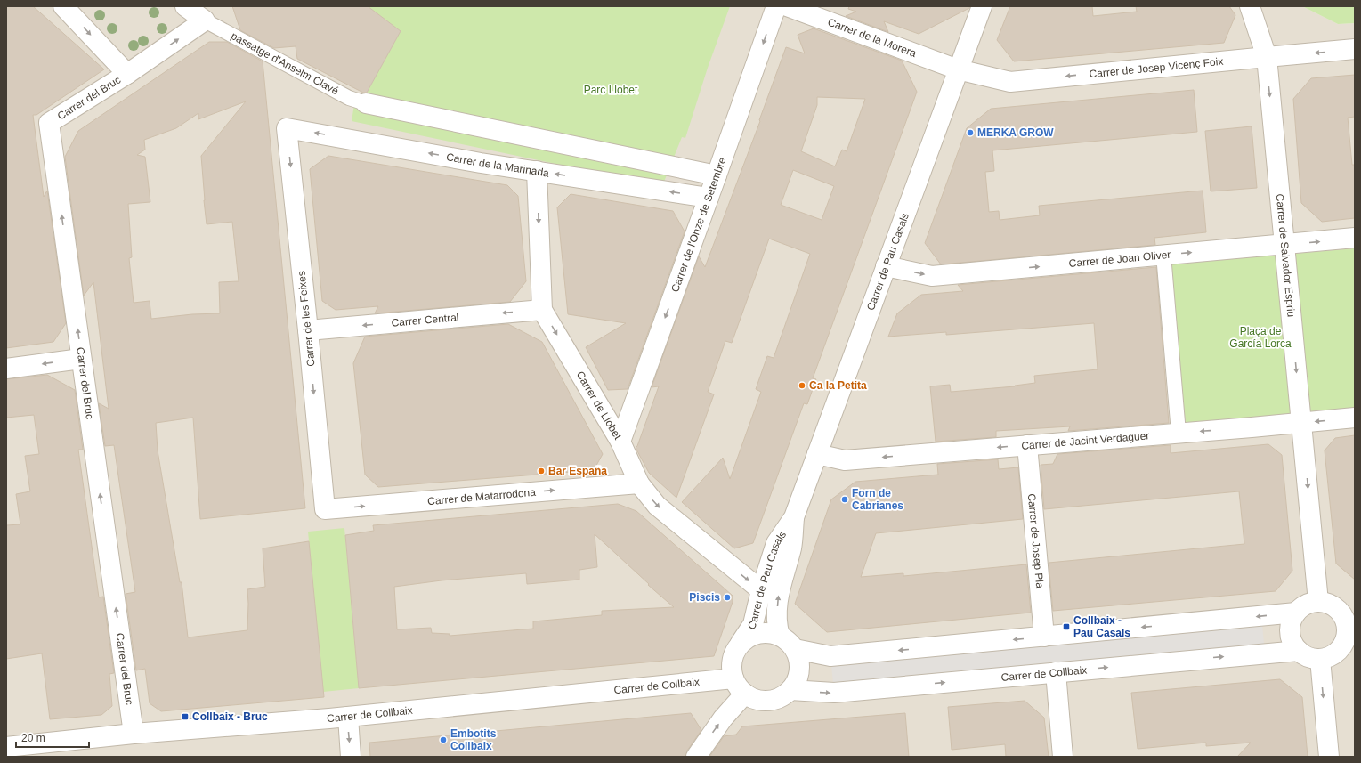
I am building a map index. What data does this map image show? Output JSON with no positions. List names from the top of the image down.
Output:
{
  "streets": {
    "street": [
      "Carrer de la Morera",
      "Carrer de Josep Vicenç Foix",
      "Carrer del Bruc",
      "Carrer de la Marinada",
      "Carrer de l'Onze de Setembre",
      "Carrer de Salvador Espriu",
      "Carrer de Joan Oliver",
      "Carrer de Pau Casals",
      "Carrer de les Feixes",
      "Carrer Central",
      "Carrer de Llobet",
      "Carrer de Jacint Verdaguer",
      "Carrer de Matarrodona",
      "Carrer de Josep Pla",
      "Carrer de Collbaix"
    ],
    "lane": ["passatge d'Anselm Clavé"]
  },
  "crossings": [
    ["Carrer de la Morera", "Carrer de Josep Vicenç Foix"],
    ["Carrer de la Morera", "Carrer de Pau Casals"],
    ["Carrer de Josep Vicenç Foix", "Carrer de Salvador Espriu"],
    ["Carrer de Josep Vicenç Foix", "Carrer de Pau Casals"],
    ["Carrer del Bruc", "Carrer de Collbaix"],
    ["Carrer de la Marinada", "Carrer de l'Onze de Setembre"],
    ["Carrer de la Marinada", "Carrer de les Feixes"],
    ["Carrer de la Marinada", "Carrer de Llobet"],
    ["Carrer de l'Onze de Setembre", "Carrer de Llobet"],
    ["Carrer de Salvador Espriu", "Carrer de Joan Oliver"],
    ["Carrer de Salvador Espriu", "Carrer de Jacint Verdaguer"],
    ["Carrer de Salvador Espriu", "Carrer de Collbaix"],
    ["Carrer de Joan Oliver", "Carrer de Pau Casals"],
    ["Carrer de Pau Casals", "Carrer de Llobet"],
    ["Carrer de Pau Casals", "Carrer de Jacint Verdaguer"],
    ["Carrer de Pau Casals", "Carrer de Collbaix"],
    ["Carrer de les Feixes", "Carrer Central"],
    ["Carrer de les Feixes", "Carrer de Matarrodona"],
    ["Carrer Central", "Carrer de Llobet"],
    ["Carrer de Llobet", "Carrer de Matarrodona"],
    ["Carrer de Jacint Verdaguer", "Carrer de Josep Pla"]
  ],
  "one_way": [
    "Carrer de Josep Vicenç Foix",
    "Carrer del Bruc",
    "Carrer de l'Onze de Setembre",
    "Carrer de Salvador Espriu",
    "Carrer de Joan Oliver",
    "Carrer de les Feixes",
    "Carrer Central",
    "Carrer de Llobet",
    "Carrer de Jacint Verdaguer",
    "Carrer de Matarrodona"
  ],
  "parks": ["Parc Llobet", "Plaça de García Lorca"],
  "places": {
    "other": [
      "MERKA GROW",
      "Ca la Petita",
      "Bar España",
      "Forn de Cabrianes",
      "Piscis",
      "Embotits Collbaix"
    ],
    "transit": ["Collbaix - Pau Casals", "Collbaix - Bruc"]
  },
  "scale_bar": "20 m"
}
